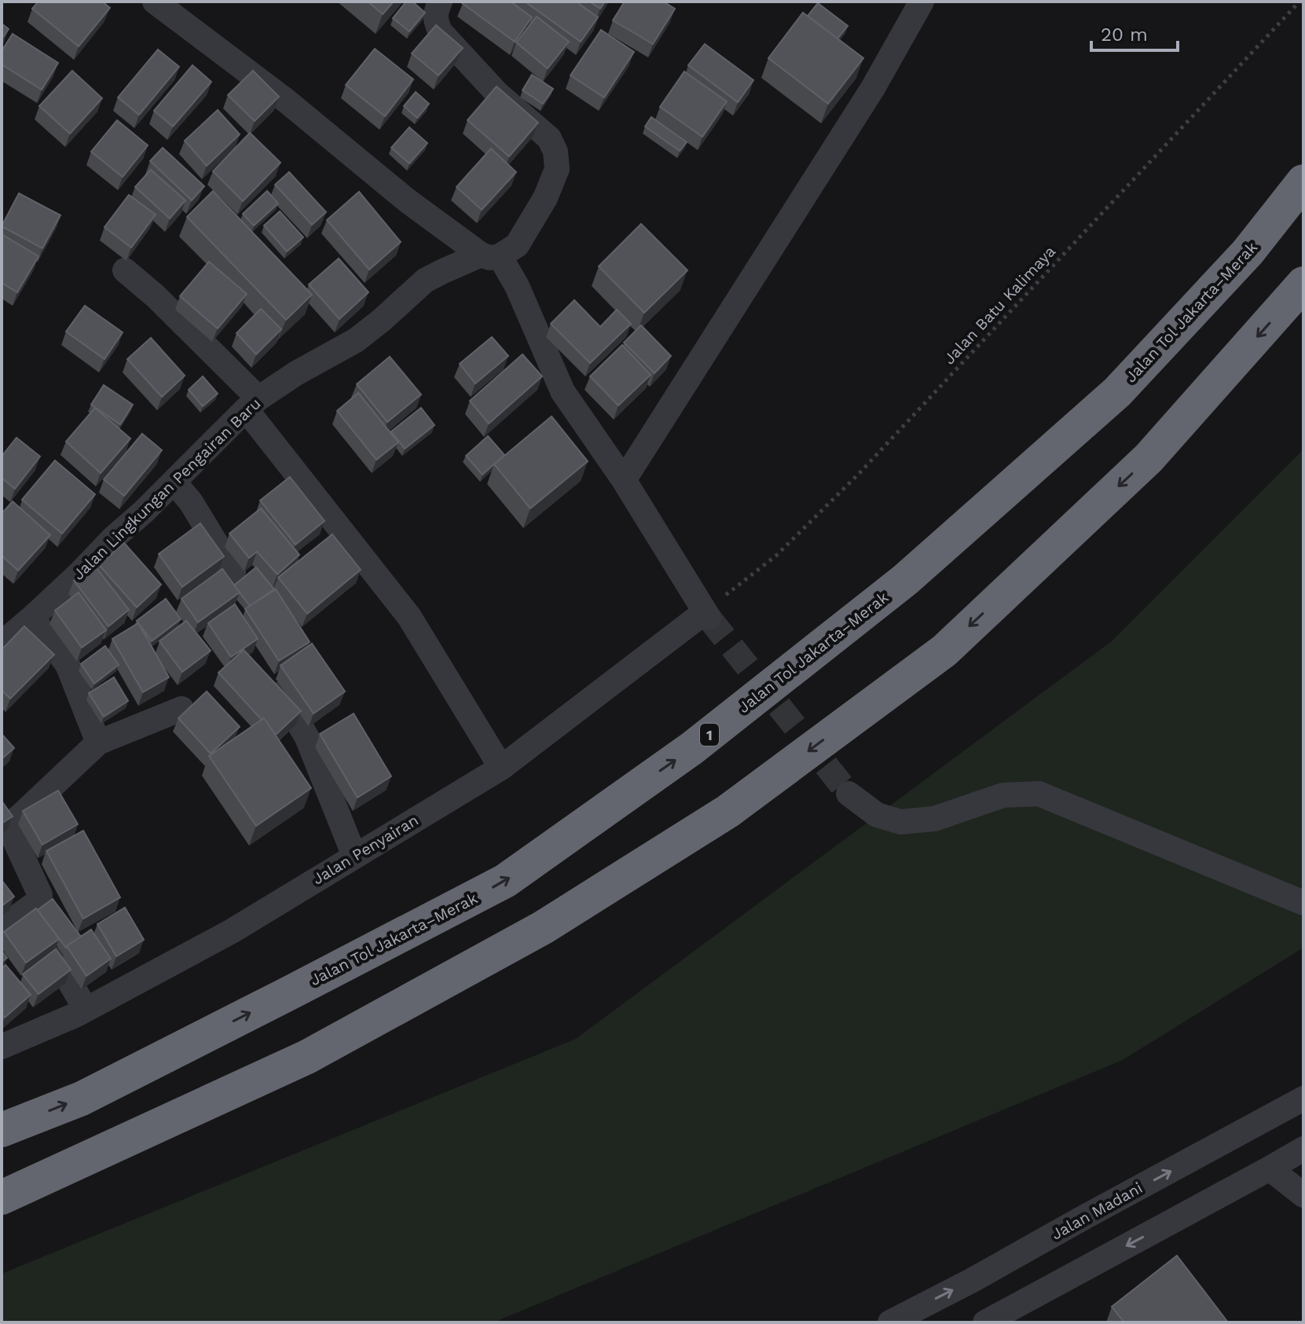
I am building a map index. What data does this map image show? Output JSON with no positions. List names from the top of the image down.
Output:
{
  "streets": {
    "highway": ["Jalan Tol Jakarta–Merak", "1"],
    "street": ["Jalan Lingkungan Pengairan Baru", "Jalan Penyairan", "Jalan Madani"],
    "path": ["Jalan Batu Kalimaya"]
  },
  "crossings": [
    ["Jalan Batu Kalimaya", "Jalan Penyairan"]
  ],
  "scale_bar": "20 m"
}
